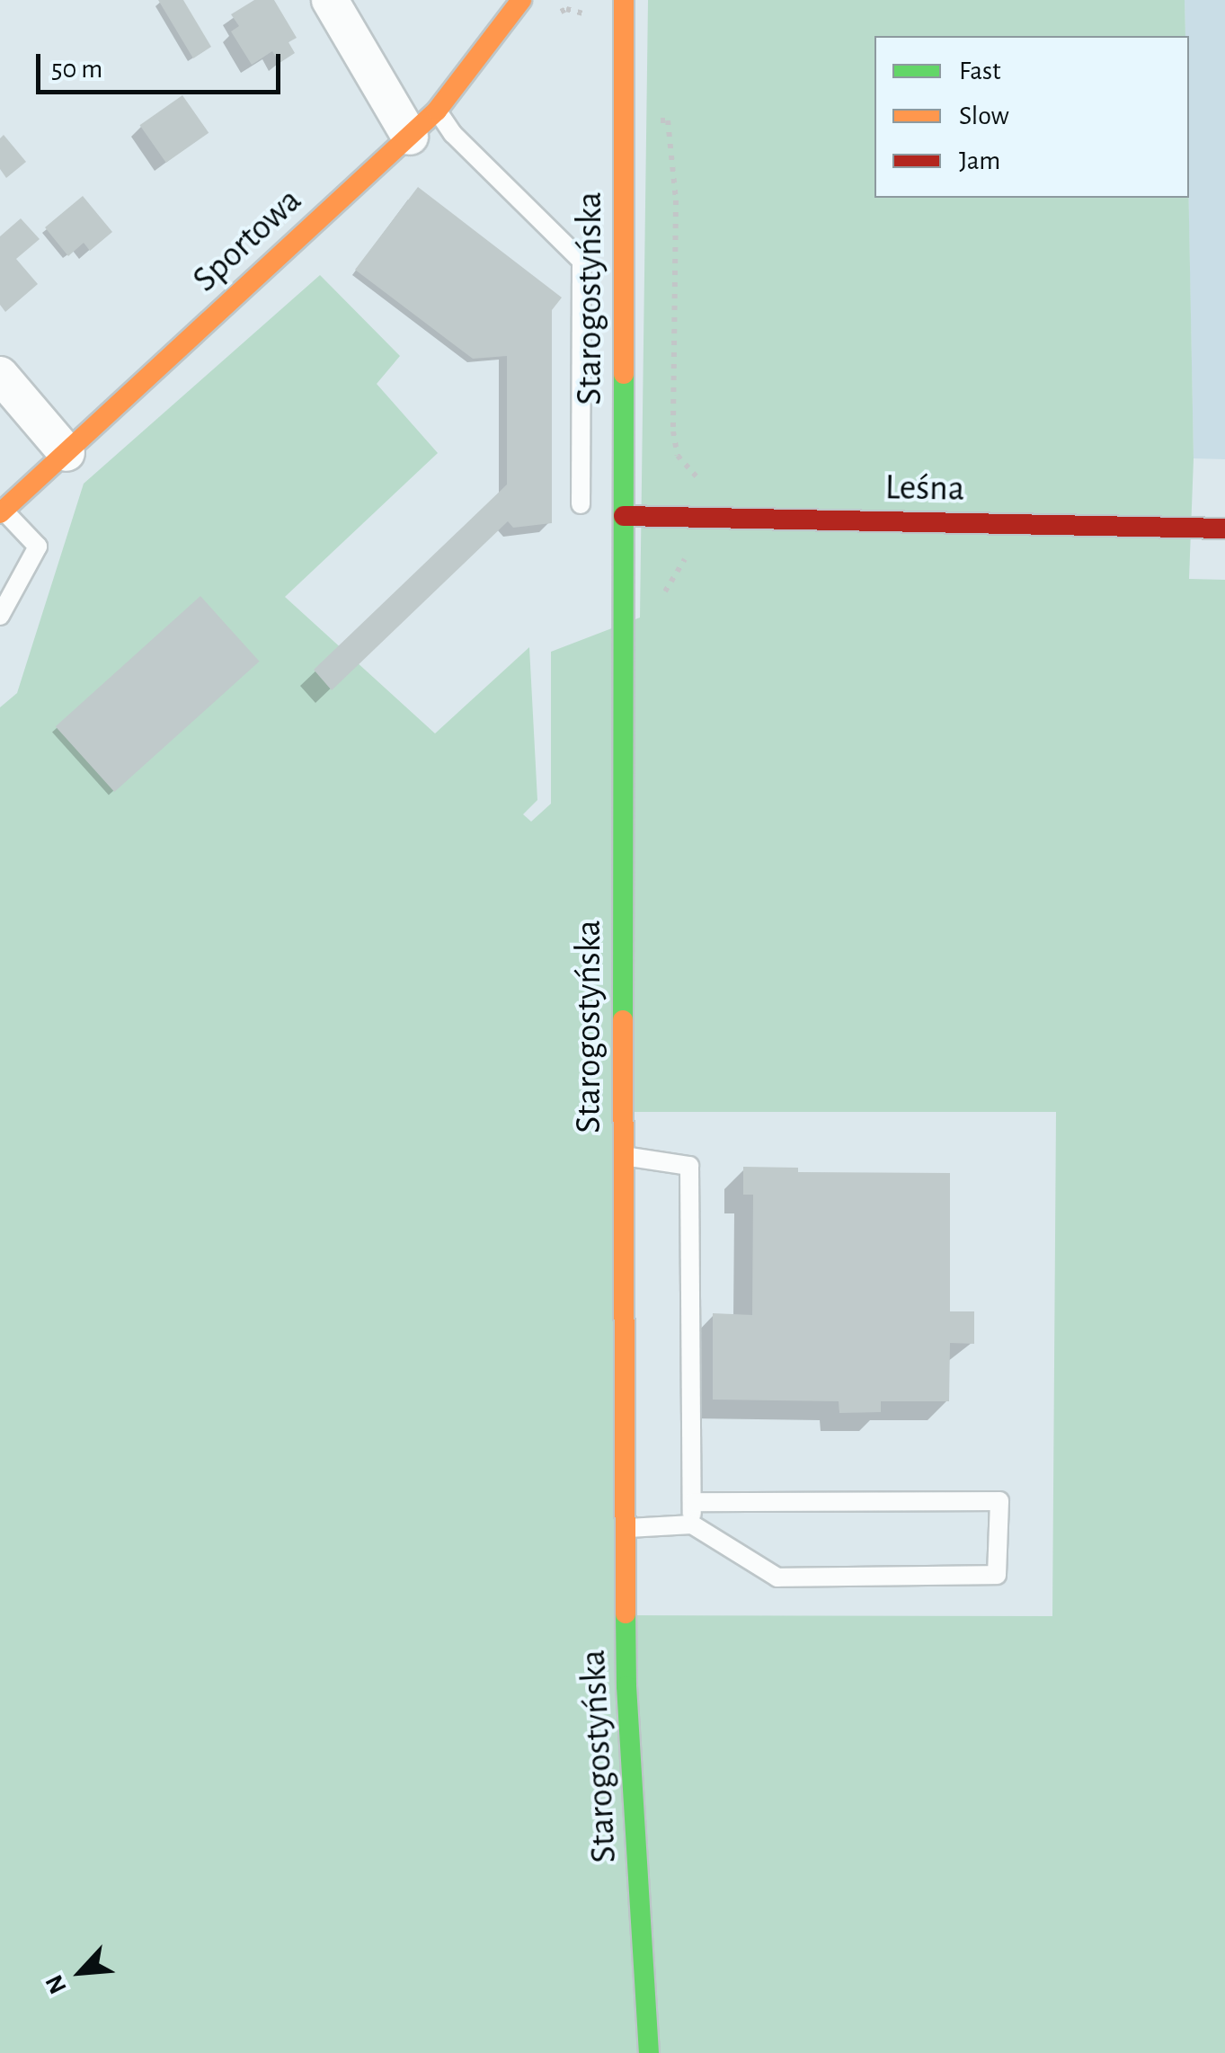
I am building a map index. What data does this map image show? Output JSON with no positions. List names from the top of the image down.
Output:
{
  "streets": {
    "street": ["Sportowa", "Starogostyńska", "Leśna"]
  },
  "crossings": [
    ["Starogostyńska", "Leśna"]
  ],
  "legend": ["Fast", "Slow", "Jam"],
  "scale_bar": "50 m",
  "north": "bottom left"
}
